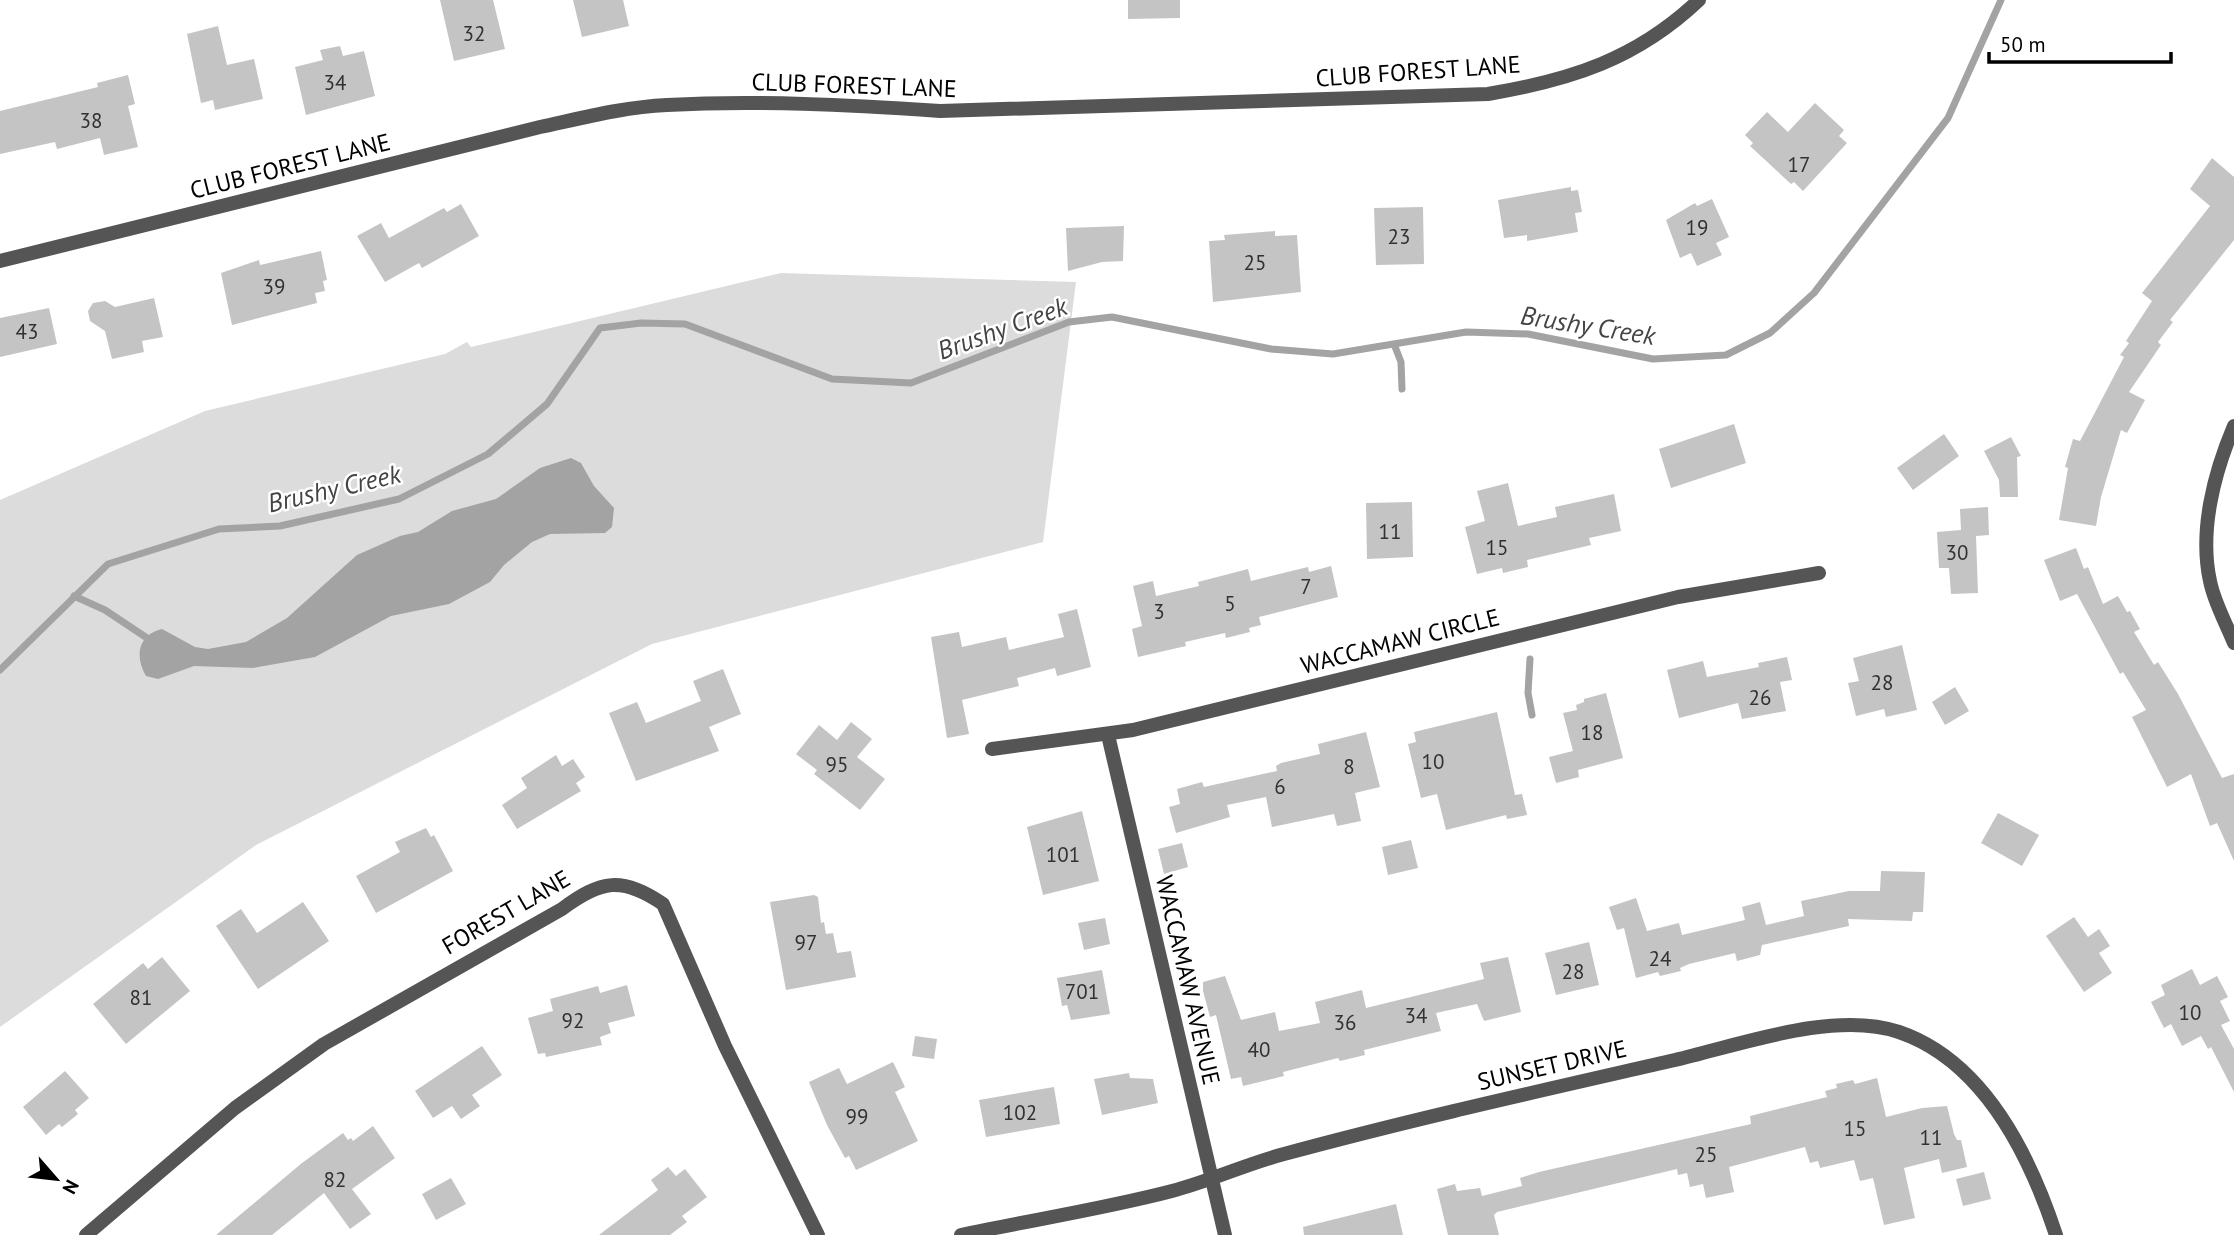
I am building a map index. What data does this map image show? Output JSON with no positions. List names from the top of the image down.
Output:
{
  "streets": {
    "street": [
      "CLUB FOREST LANE",
      "WACCAMAW CIRCLE",
      "FOREST LANE",
      "WACCAMAW AVENUE",
      "SUNSET DRIVE"
    ]
  },
  "crossings": [
    ["WACCAMAW CIRCLE", "WACCAMAW AVENUE"],
    ["WACCAMAW AVENUE", "SUNSET DRIVE"]
  ],
  "water": ["Brushy Creek"],
  "house_numbers": [
    "32",
    "34",
    "38",
    "17",
    "19",
    "23",
    "25",
    "39",
    "43",
    "11",
    "15",
    "30",
    "7",
    "5",
    "3",
    "28",
    "26",
    "18",
    "10",
    "95",
    "8",
    "6",
    "101",
    "97",
    "24",
    "28",
    "701",
    "81",
    "10",
    "34",
    "92",
    "36",
    "40",
    "102",
    "99",
    "15",
    "11",
    "25",
    "82"
  ],
  "scale_bar": "50 m",
  "north": "bottom right"
}
